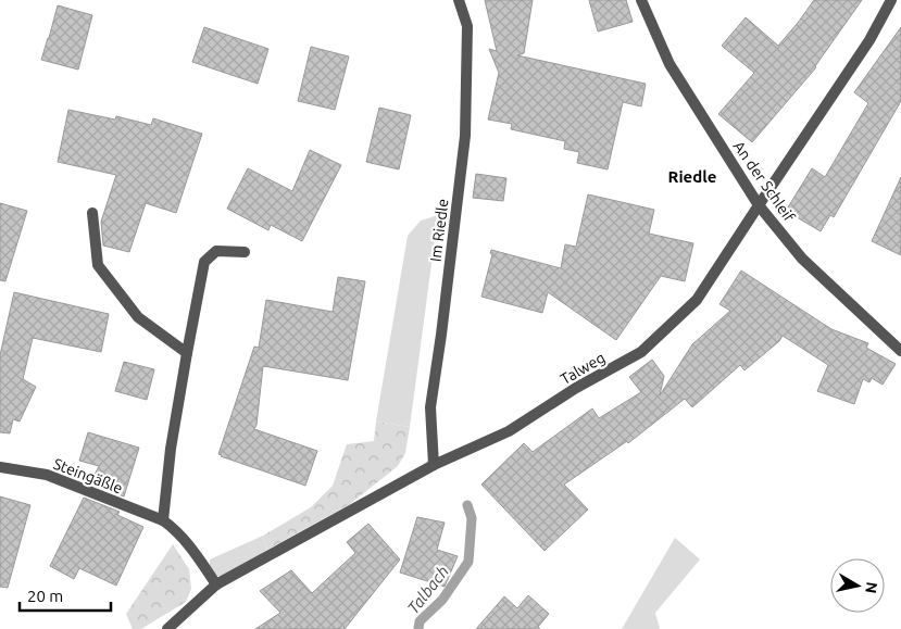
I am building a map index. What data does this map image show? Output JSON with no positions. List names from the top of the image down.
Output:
{
  "streets": {
    "street": [
      "An der Schleif",
      "Im Riedle",
      "Talweg",
      "Steingäßle"
    ]
  },
  "crossings": [
    ["An der Schleif", "Talweg"],
    ["Im Riedle", "Talweg"],
    ["Talweg", "Steingäßle"]
  ],
  "districts": ["Riedle"],
  "water": ["Talbach"],
  "scale_bar": "20 m",
  "north": "right"
}
